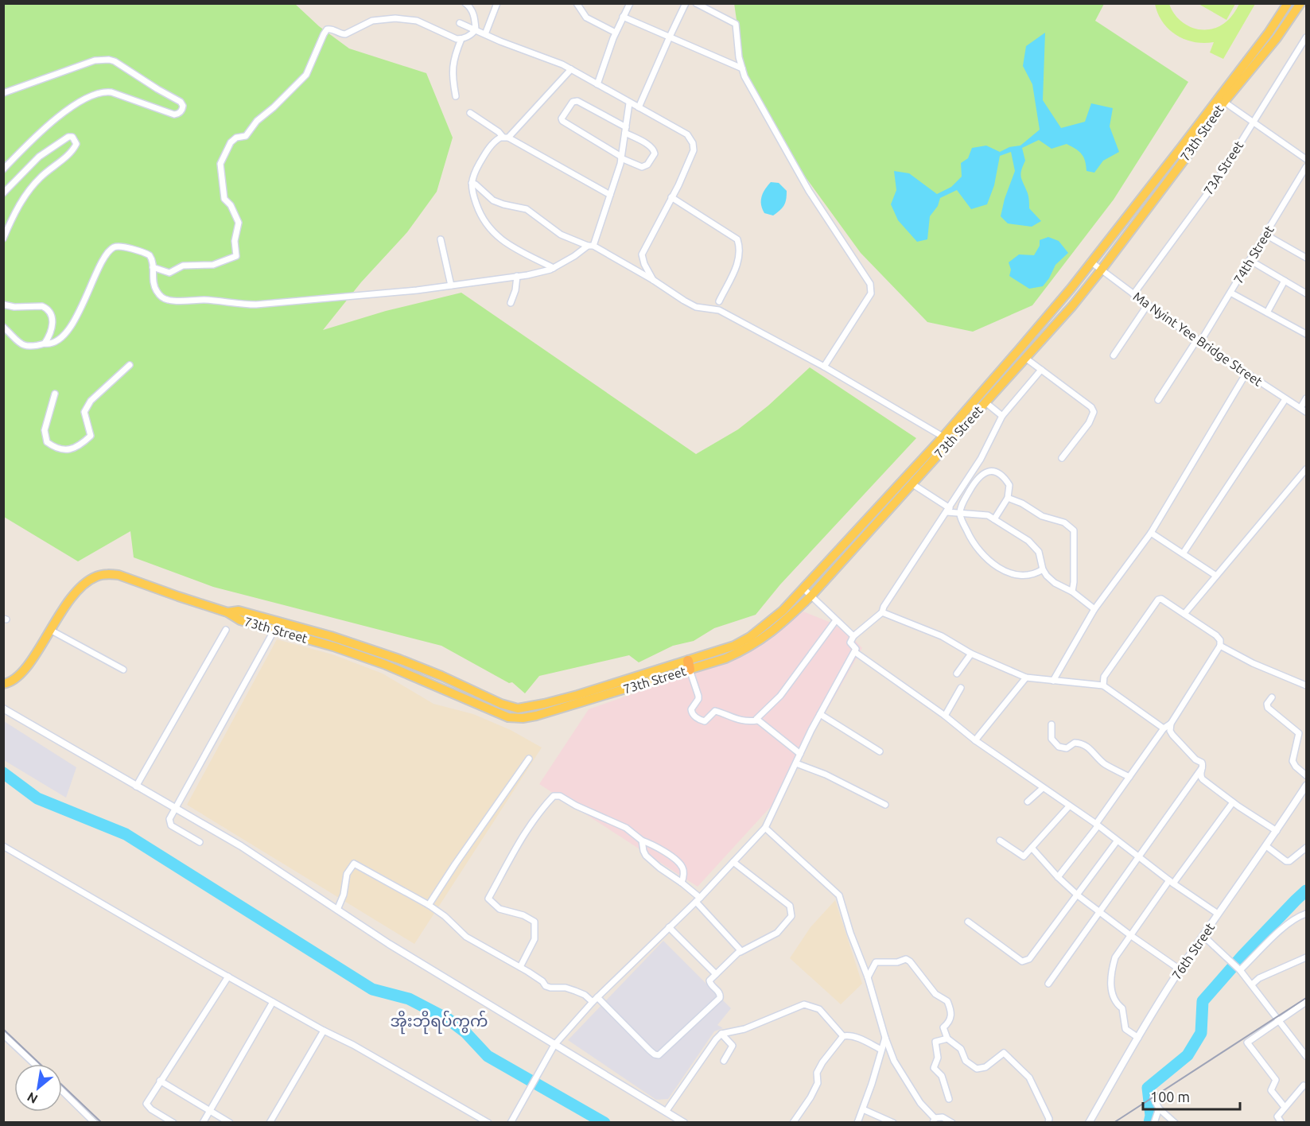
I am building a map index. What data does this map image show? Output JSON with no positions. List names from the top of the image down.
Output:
{
  "streets": {
    "main road": ["73th Street"],
    "street": [
      "73A Street",
      "74th Street",
      "Ma Nyint Yee Bridge Street",
      "76th Street"
    ]
  },
  "crossings": [
    ["73th Street", "Ma Nyint Yee Bridge Street"],
    ["73A Street", "Ma Nyint Yee Bridge Street"],
    ["74th Street", "Ma Nyint Yee Bridge Street"]
  ],
  "districts": ["အိုးဘိုရပ်ကွက်"],
  "scale_bar": "100 m",
  "north": "bottom left"
}
